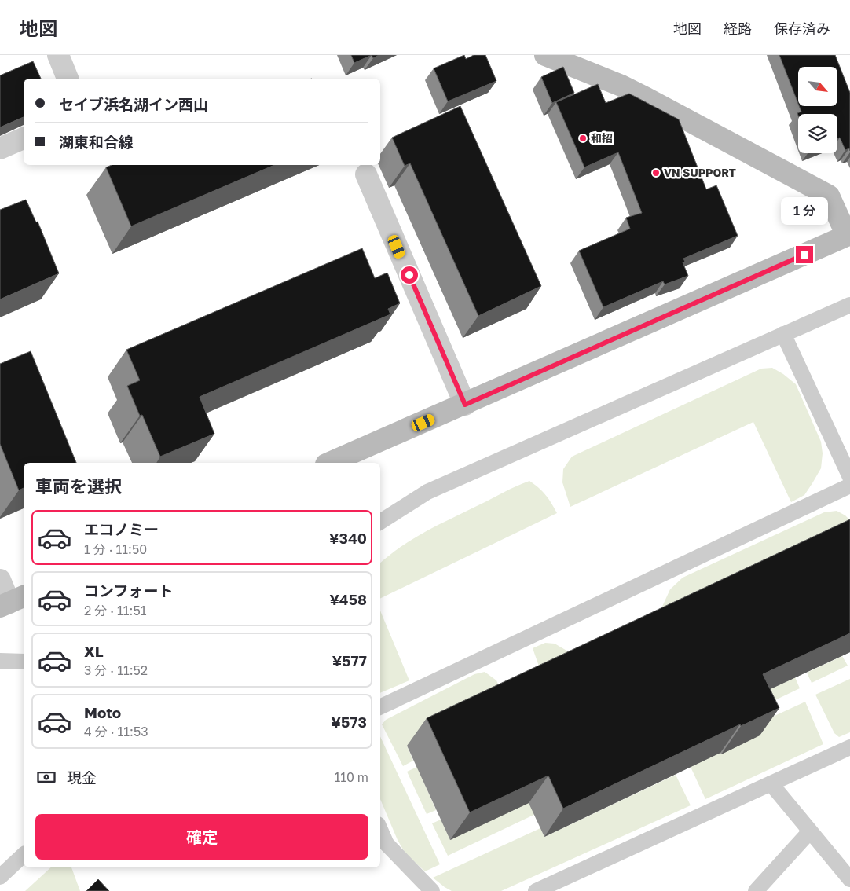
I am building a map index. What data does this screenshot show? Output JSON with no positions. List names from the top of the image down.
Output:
{
  "places": ["和招", "VN SUPPORT"],
  "north": "bottom right",
  "page": {
    "header": "地図",
    "nav": ["地図", "経路", "保存済み"],
    "banner": ["セイブ浜名湖イン西山", "湖東和合線"],
    "bubble": "1 分",
    "heading": "車両を選択",
    "list": [
      {
        "name": "エコノミー",
        "note": "1 分 · 11:50",
        "value": "¥340"
      },
      {
        "name": "コンフォート",
        "note": "2 分 · 11:51",
        "value": "¥458"
      },
      {
        "name": "XL",
        "note": "3 分 · 11:52",
        "value": "¥577"
      },
      {
        "name": "Moto",
        "note": "4 分 · 11:53",
        "value": "¥573"
      }
    ],
    "pay": ["現金", "110 m"],
    "buttons": "確定"
  }
}
